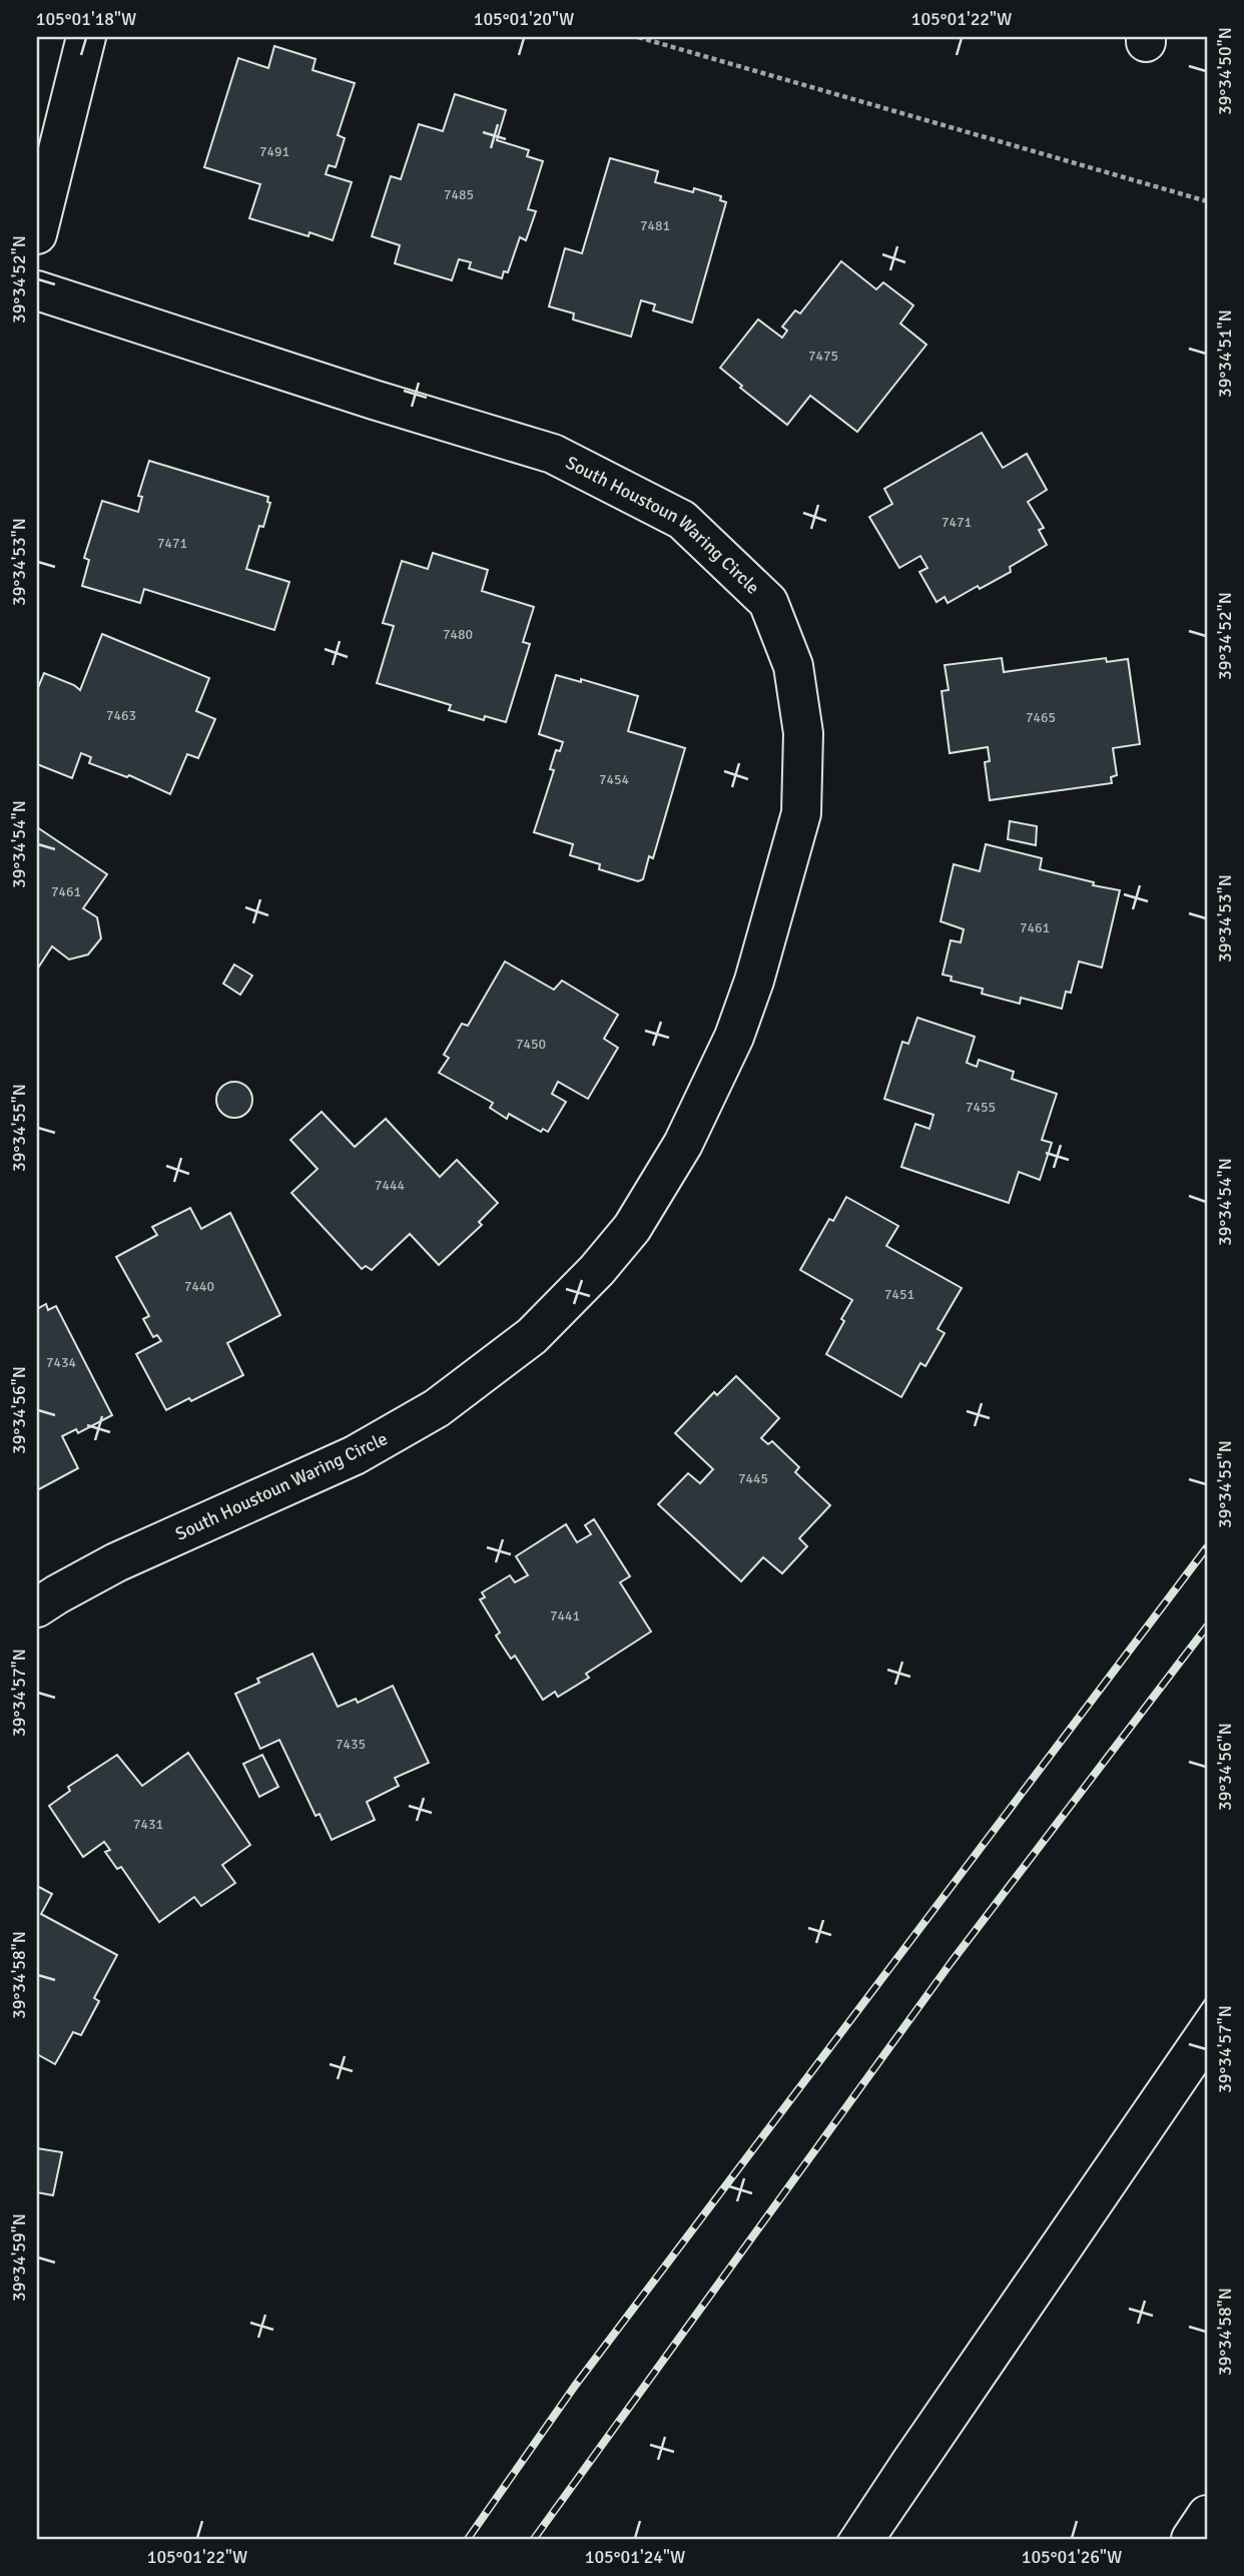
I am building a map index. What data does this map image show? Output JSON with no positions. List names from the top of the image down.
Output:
{
  "streets": {
    "main road": ["South Houstoun Waring Circle"]
  },
  "house_numbers": [
    "7491",
    "7485",
    "7481",
    "7475",
    "7471",
    "7471",
    "7480",
    "7463",
    "7465",
    "7454",
    "7461",
    "7461",
    "7450",
    "7455",
    "7444",
    "7440",
    "7451",
    "7434",
    "7445",
    "7441",
    "7435",
    "7431"
  ],
  "coordinates": [
    "105°01'18\"W",
    "105°01'20\"W",
    "105°01'22\"W",
    "39°34'50\"N",
    "39°34'52\"N",
    "39°34'51\"N",
    "39°34'53\"N",
    "39°34'54\"N",
    "39°34'55\"N",
    "39°34'56\"N",
    "39°34'57\"N",
    "39°34'58\"N",
    "39°34'59\"N",
    "105°01'24\"W",
    "105°01'26\"W"
  ]
}
